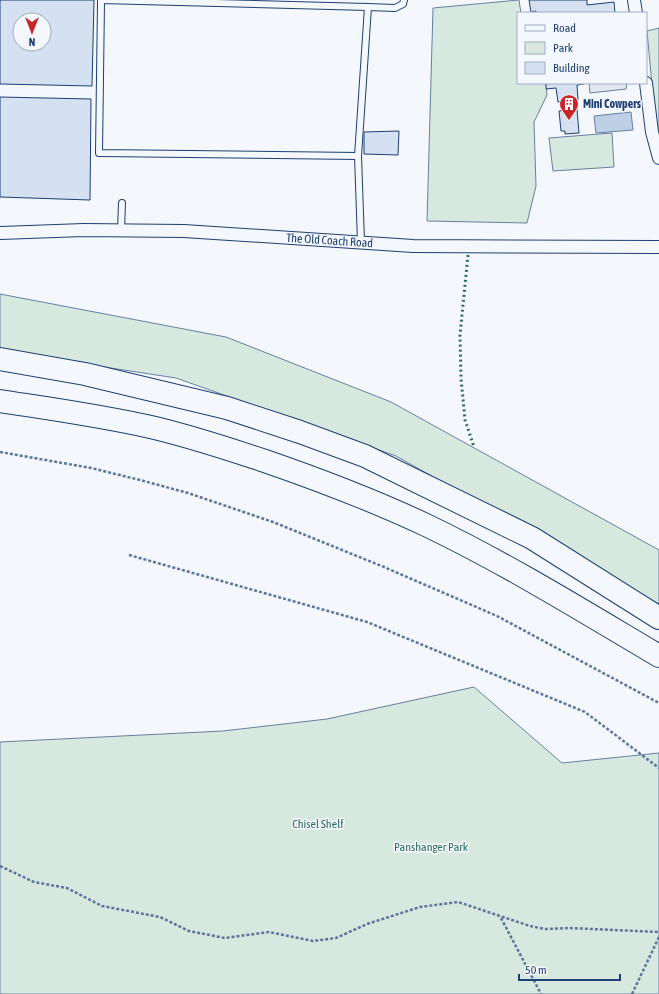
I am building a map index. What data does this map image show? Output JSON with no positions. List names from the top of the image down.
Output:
{
  "streets": {
    "street": ["The Old Coach Road"]
  },
  "parks": ["Chisel Shelf", "Panshanger Park"],
  "places": {
    "building": ["Mini Cowpers"]
  },
  "legend": ["Road", "Park", "Building"],
  "scale_bar": "50 m",
  "north": "bottom"
}
